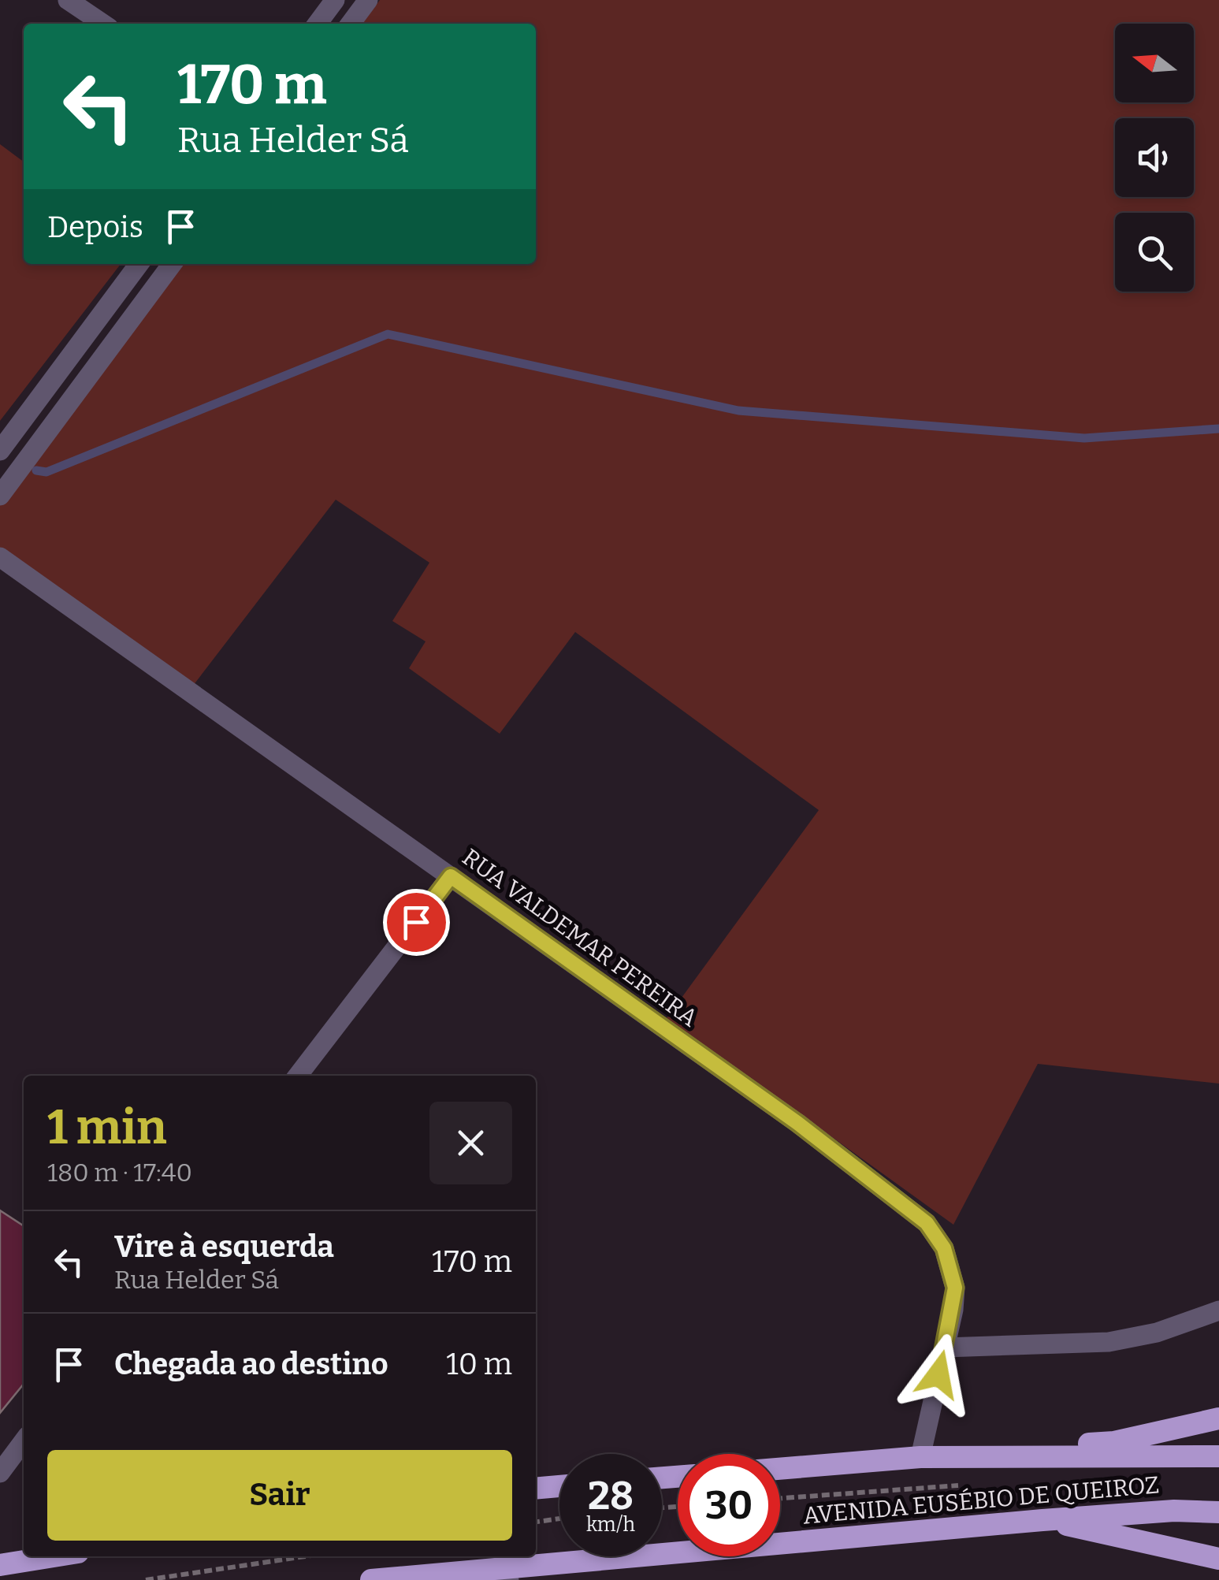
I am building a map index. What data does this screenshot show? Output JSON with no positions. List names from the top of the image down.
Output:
{
  "streets": {
    "highway": ["AVENIDA EUSÉBIO DE QUEIROZ"],
    "street": ["RUA VALDEMAR PEREIRA"]
  },
  "crossings": [
    ["RUA VALDEMAR PEREIRA", "AVENIDA EUSÉBIO DE QUEIROZ"]
  ],
  "north": "left",
  "page": {
    "turn": ["170 m", "Rua Helder Sá"],
    "then": "Depois",
    "heading": ["1 min", "180 m · 17:40"],
    "list": [
      {
        "name": "Vire à esquerda",
        "note": "Rua Helder Sá",
        "value": "170 m"
      },
      {
        "name": "Chegada ao destino",
        "value": "10 m"
      }
    ],
    "buttons": "Sair",
    "speed": "28 km/h",
    "limit": "30"
  }
}
